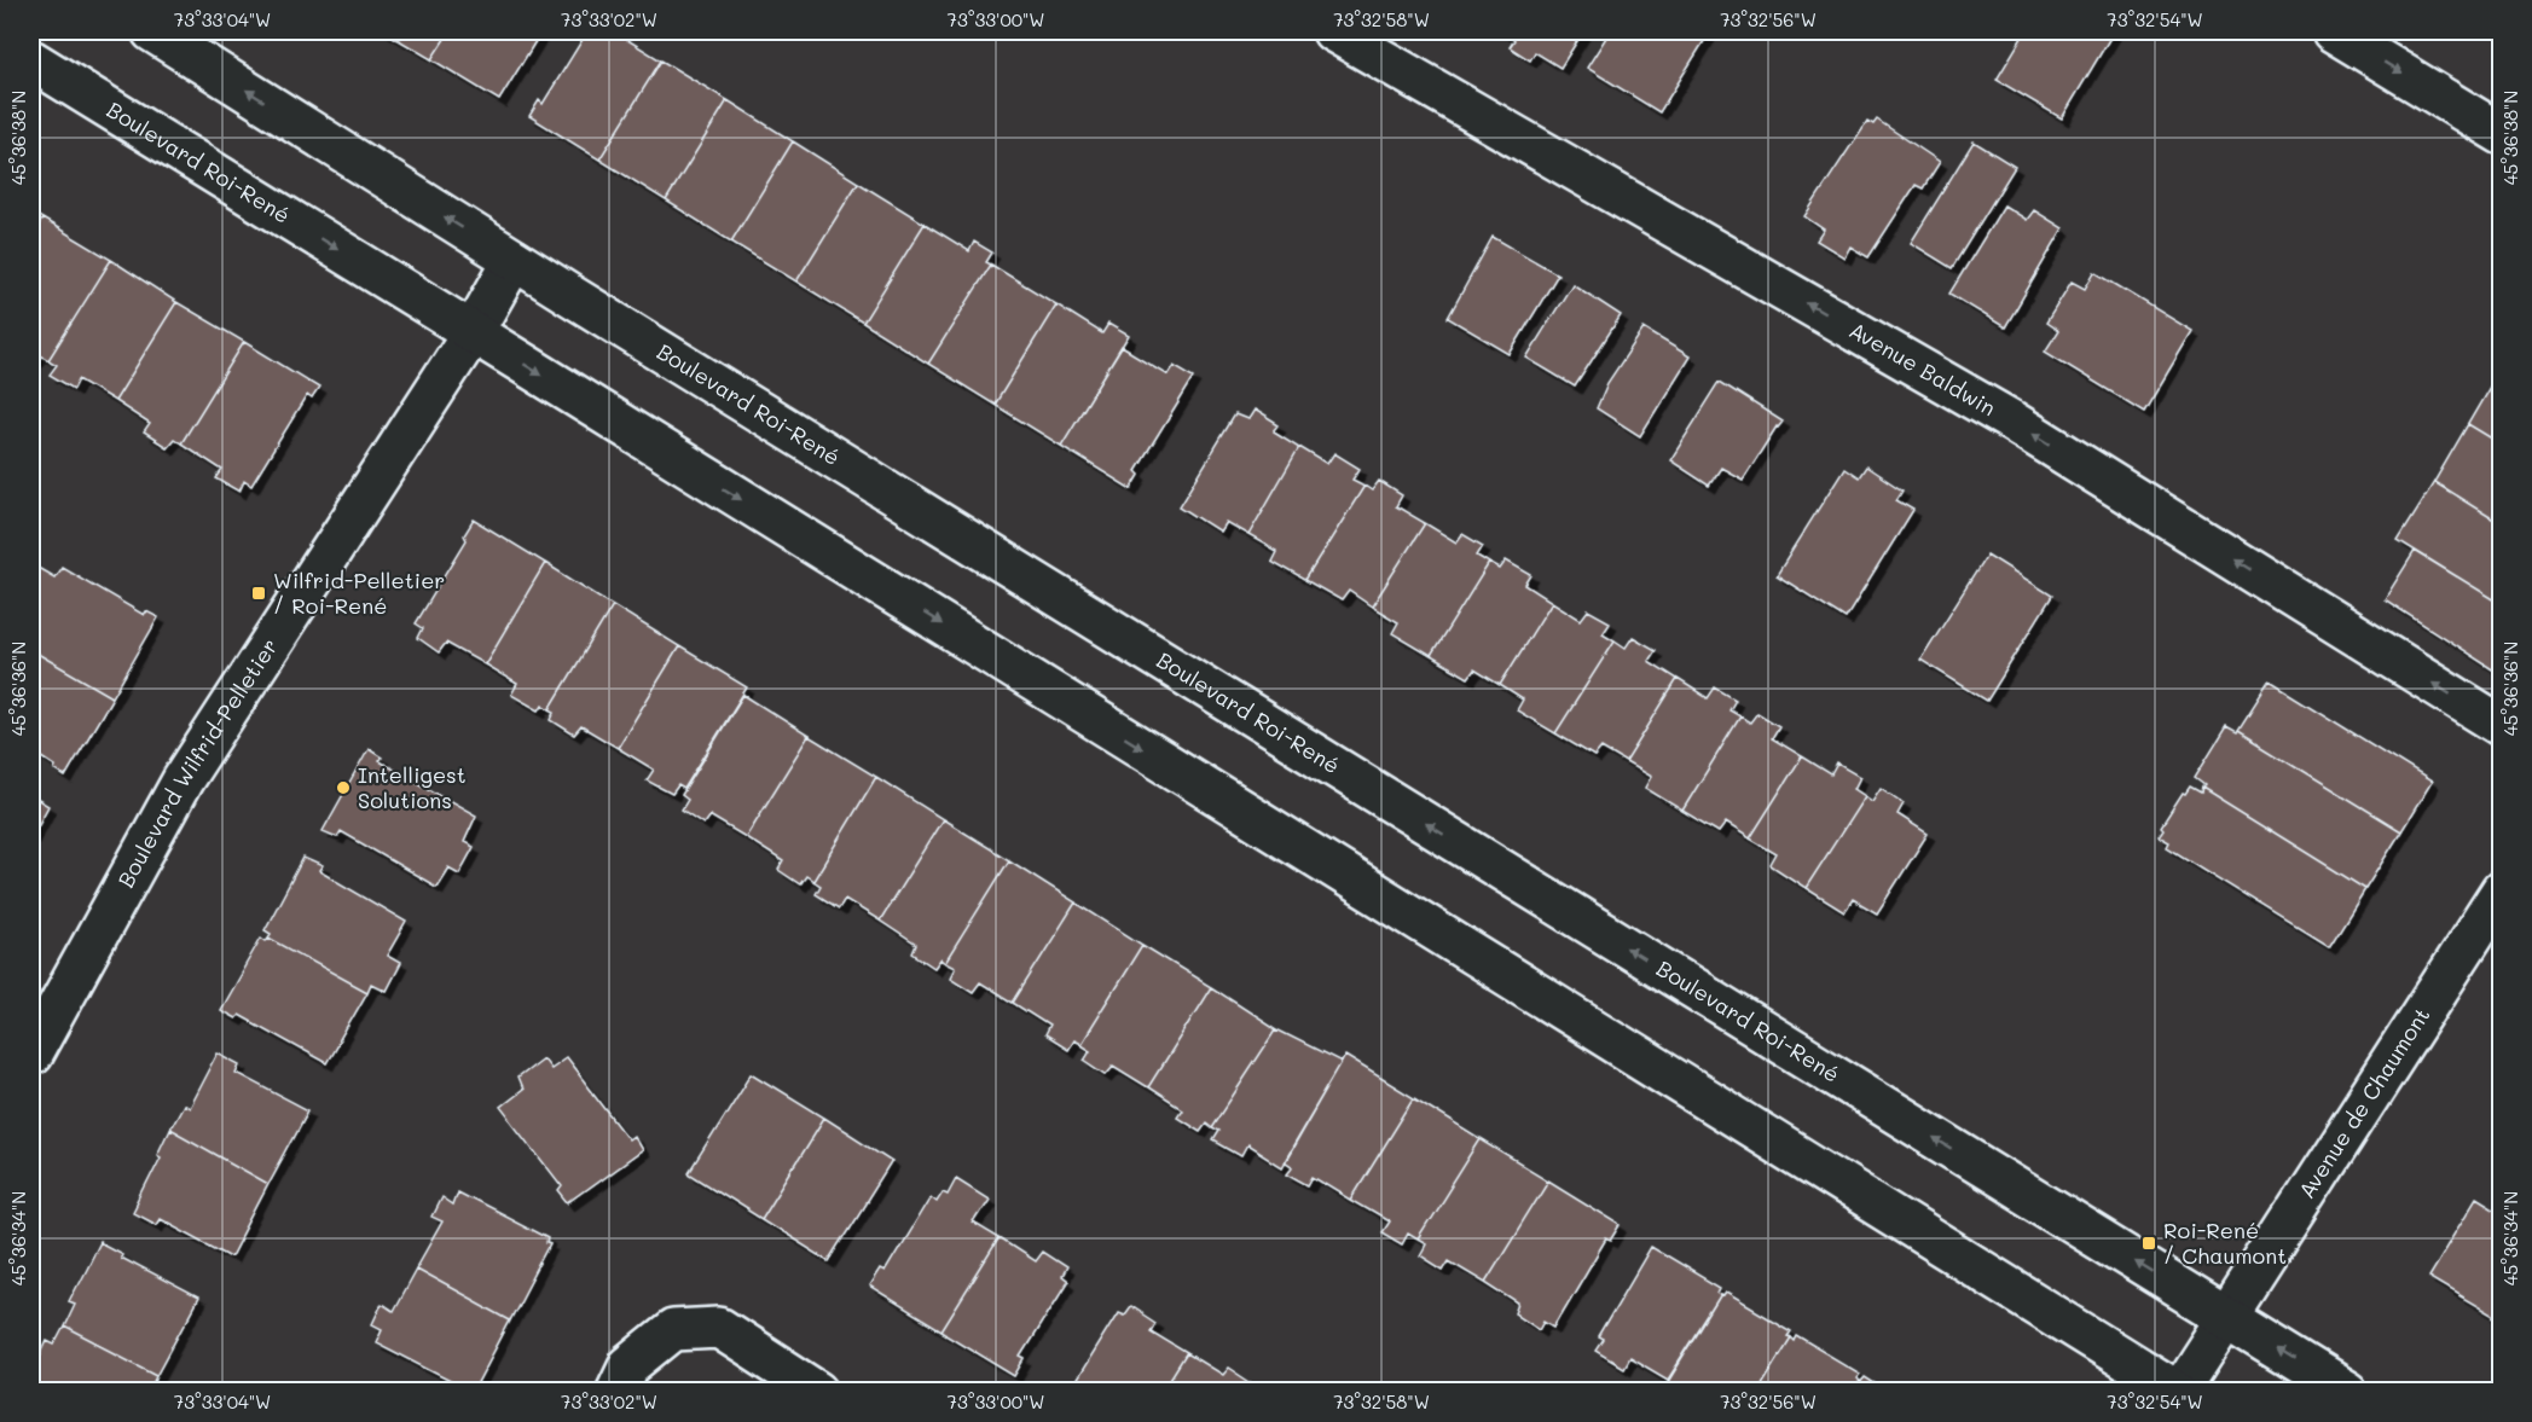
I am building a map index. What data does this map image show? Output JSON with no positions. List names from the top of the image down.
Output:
{
  "streets": {
    "street": [
      "Boulevard Roi-René",
      "Avenue Baldwin",
      "Boulevard Wilfrid-Pelletier",
      "Avenue de Chaumont"
    ]
  },
  "crossings": [
    ["Boulevard Roi-René", "Boulevard Wilfrid-Pelletier"],
    ["Boulevard Roi-René", "Avenue de Chaumont"]
  ],
  "one_way": ["Avenue Baldwin"],
  "places": {
    "transit": ["Wilfrid-Pelletier / Roi-René", "Roi-René / Chaumont"],
    "other": ["Intelligest Solutions"]
  },
  "coordinates": [
    "73°33'04\"W",
    "73°33'02\"W",
    "73°33'00\"W",
    "73°32'58\"W",
    "73°32'56\"W",
    "73°32'54\"W",
    "45°36'38\"N",
    "45°36'36\"N",
    "45°36'34\"N"
  ]
}
